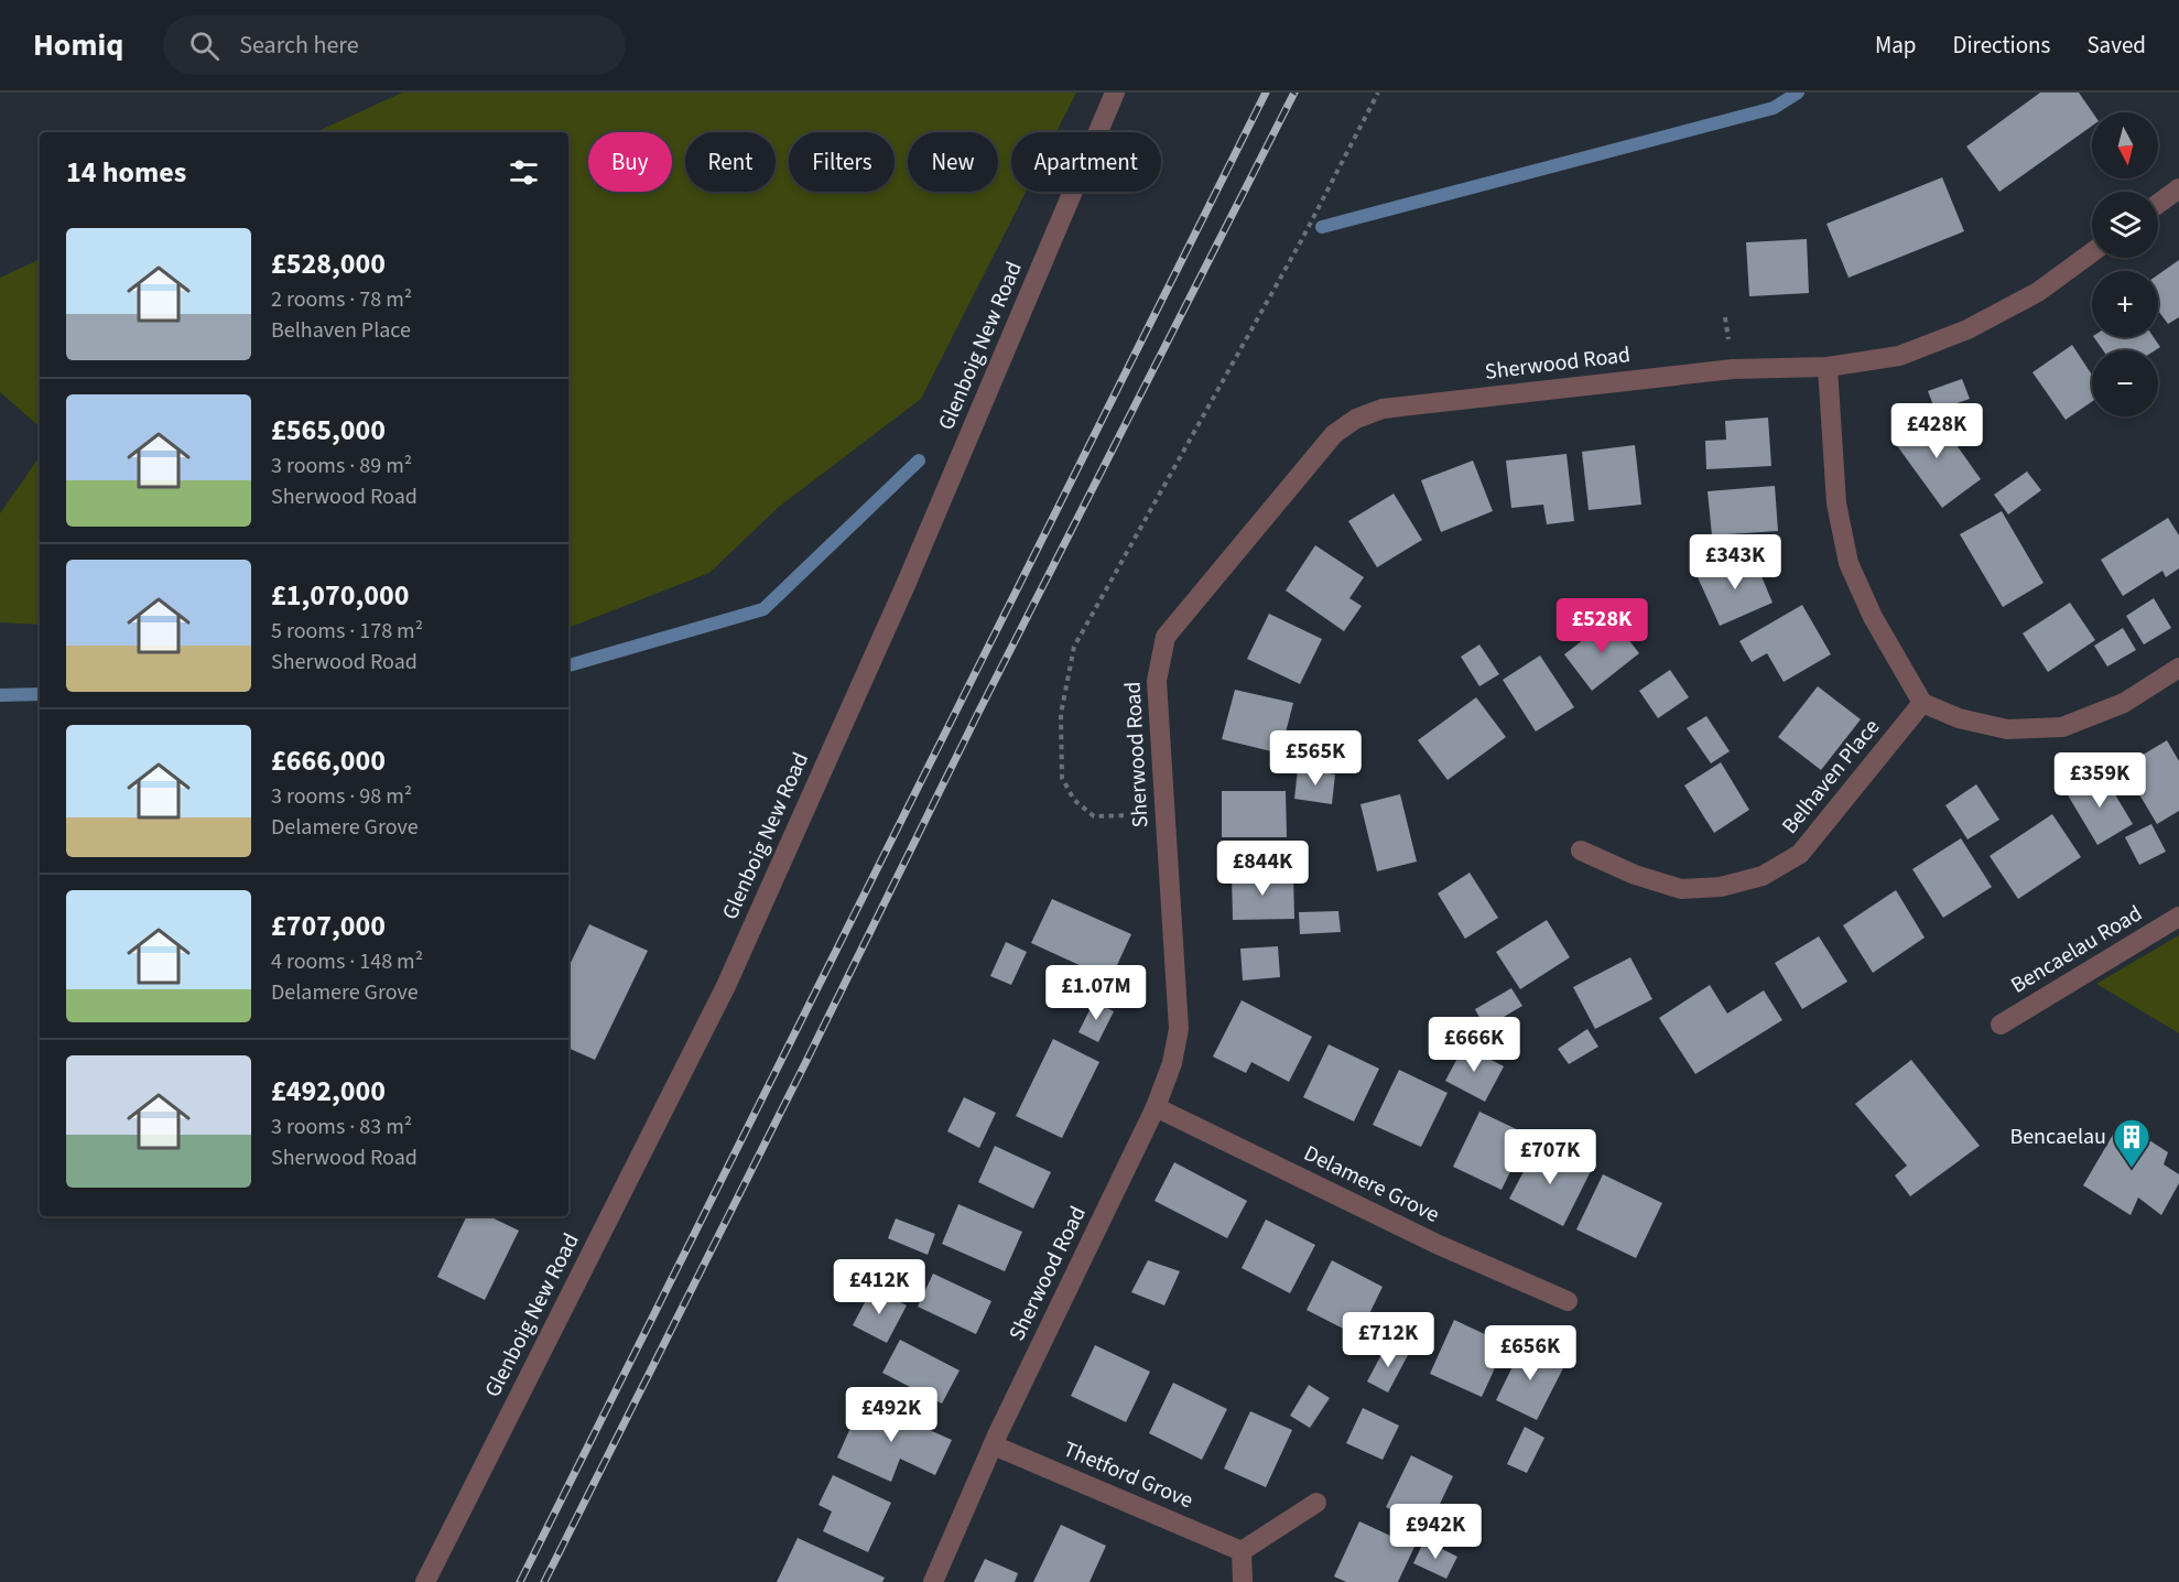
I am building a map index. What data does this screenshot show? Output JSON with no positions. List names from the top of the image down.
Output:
{
  "streets": {
    "street": [
      "Glenboig New Road",
      "Sherwood Road",
      "Belhaven Place",
      "Bencaelau Road",
      "Delamere Grove",
      "Thetford Grove"
    ]
  },
  "crossings": [
    ["Sherwood Road", "Delamere Grove"],
    ["Sherwood Road", "Thetford Grove"]
  ],
  "places": {
    "building": ["Bencaelau"]
  },
  "north": "bottom",
  "page": {
    "header": "Homiq",
    "search": "Search here",
    "nav": ["Map", "Directions", "Saved"],
    "map_buttons": ["+", "−"],
    "chip": [
      "Buy",
      "Rent",
      "Filters",
      "New",
      "Apartment"
    ],
    "heading": "14 homes",
    "list": [
      {
        "name": "£528,000",
        "note": "2 rooms · 78 m² · Belhaven Place"
      },
      {
        "name": "£565,000",
        "note": "3 rooms · 89 m² · Sherwood Road"
      },
      {
        "name": "£1,070,000",
        "note": "5 rooms · 178 m² · Sherwood Road"
      },
      {
        "name": "£666,000",
        "note": "3 rooms · 98 m² · Delamere Grove"
      },
      {
        "name": "£707,000",
        "note": "4 rooms · 148 m² · Delamere Grove"
      },
      {
        "name": "£492,000",
        "note": "3 rooms · 83 m² · Sherwood Road"
      }
    ],
    "price": [
      "£428K",
      "£343K",
      "£528K",
      "£565K",
      "£359K",
      "£844K",
      "£1.07M",
      "£666K",
      "£707K",
      "£412K",
      "£712K",
      "£656K",
      "£492K",
      "£942K"
    ]
  }
}
